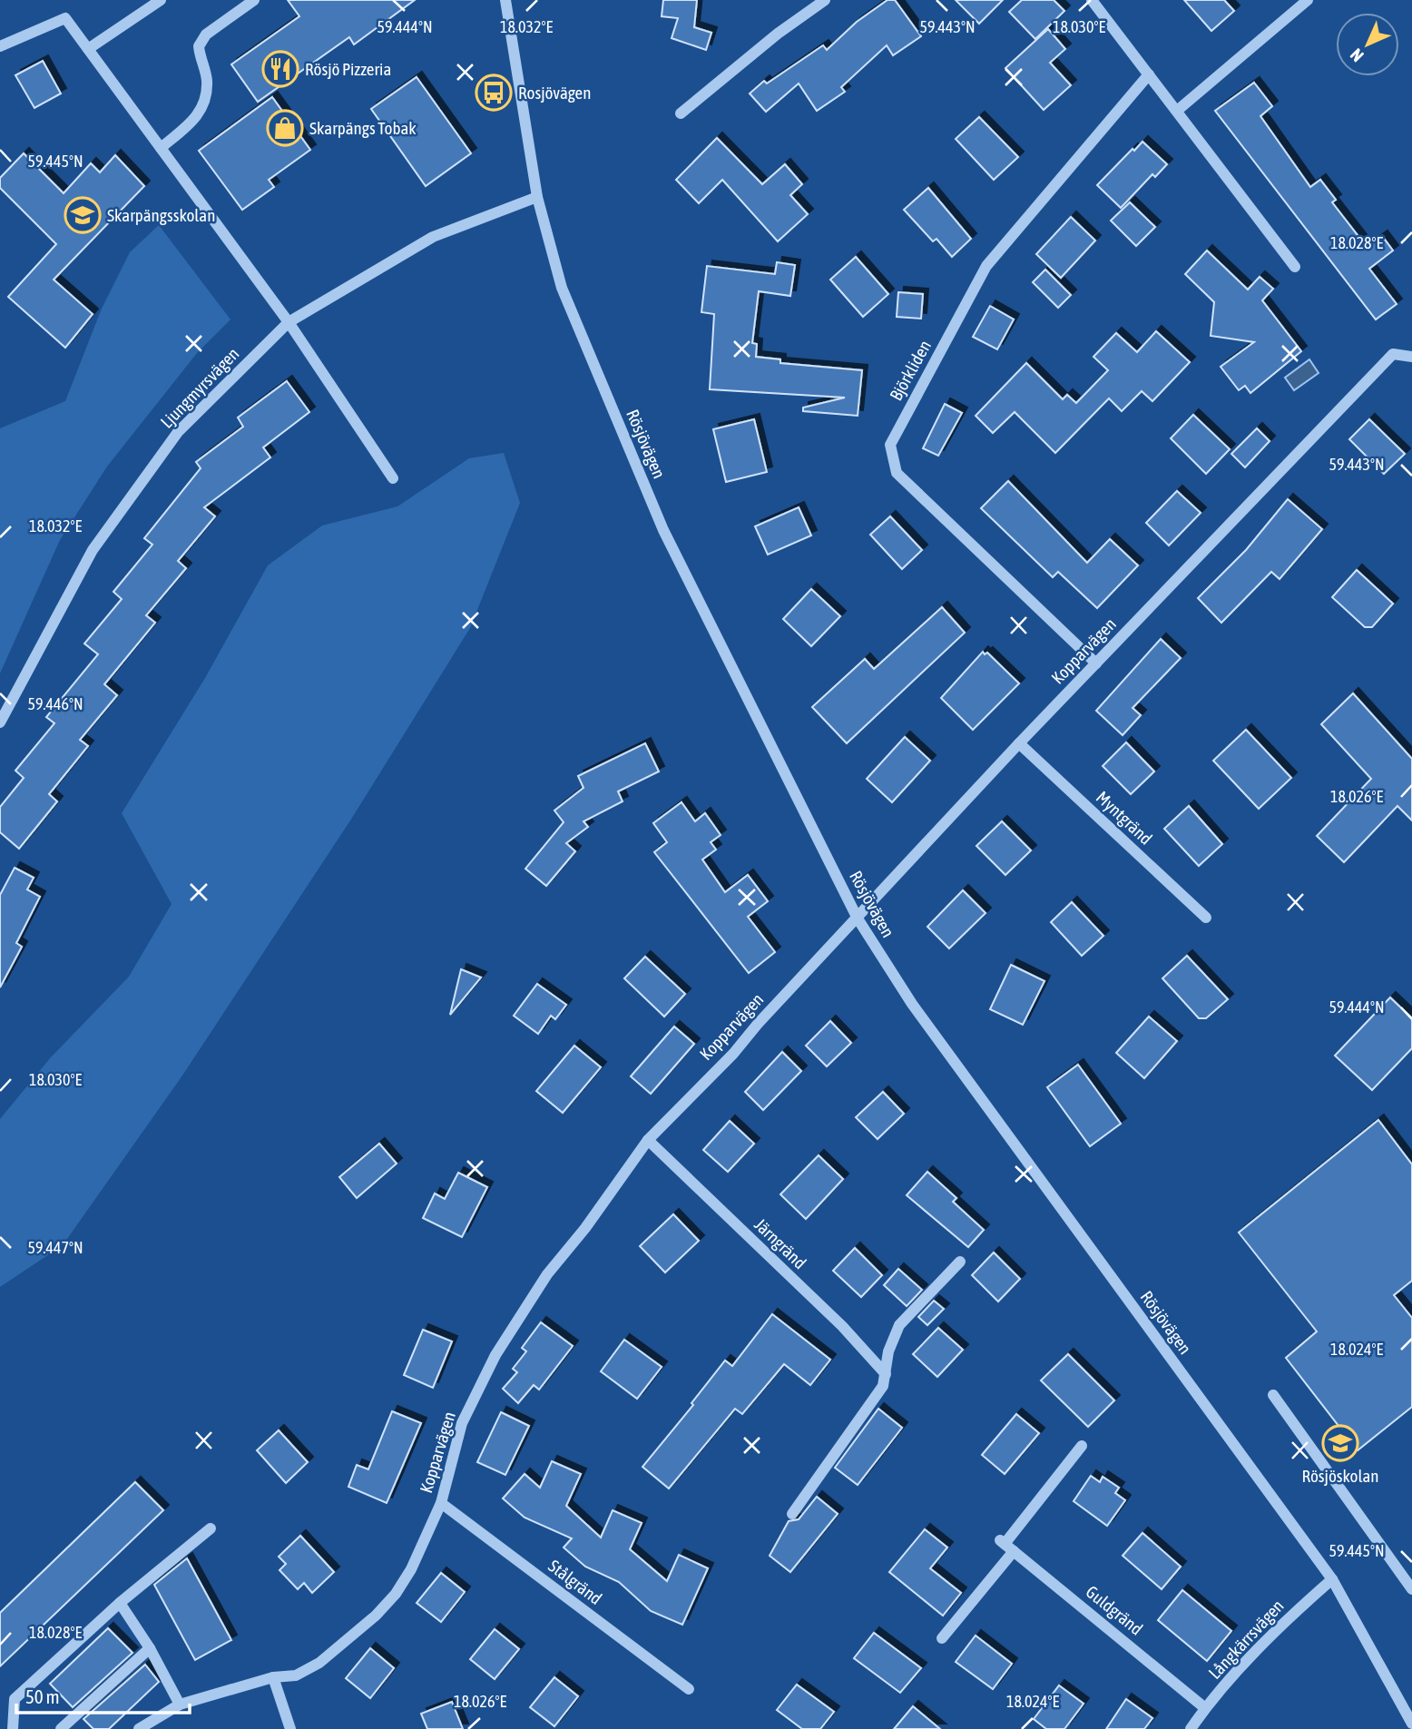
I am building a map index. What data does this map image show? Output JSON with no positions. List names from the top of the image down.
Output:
{
  "streets": {
    "street": [
      "Björkliden",
      "Ljungmyrsvägen",
      "Rösjövägen",
      "Kopparvägen",
      "Myntgränd",
      "Järngränd",
      "Stålgränd",
      "Guldgränd",
      "Långkärrsvägen"
    ]
  },
  "crossings": [
    ["Björkliden", "Kopparvägen"],
    ["Ljungmyrsvägen", "Rösjövägen"],
    ["Rösjövägen", "Kopparvägen"],
    ["Rösjövägen", "Långkärrsvägen"],
    ["Kopparvägen", "Myntgränd"],
    ["Kopparvägen", "Järngränd"],
    ["Kopparvägen", "Stålgränd"],
    ["Guldgränd", "Långkärrsvägen"]
  ],
  "places": {
    "restaurant": ["Rösjö Pizzeria"],
    "bus stop": ["Rosjövägen"],
    "shop": ["Skarpängs Tobak"],
    "school or university": ["Skarpängsskolan", "Rösjöskolan"]
  },
  "scale_bar": "50 m",
  "north": "bottom left",
  "coordinates": [
    "59.444°N",
    "18.032°E",
    "59.443°N",
    "18.030°E",
    "59.445°N",
    "18.028°E",
    "59.446°N",
    "18.026°E",
    "59.447°N",
    "18.024°E"
  ]
}
